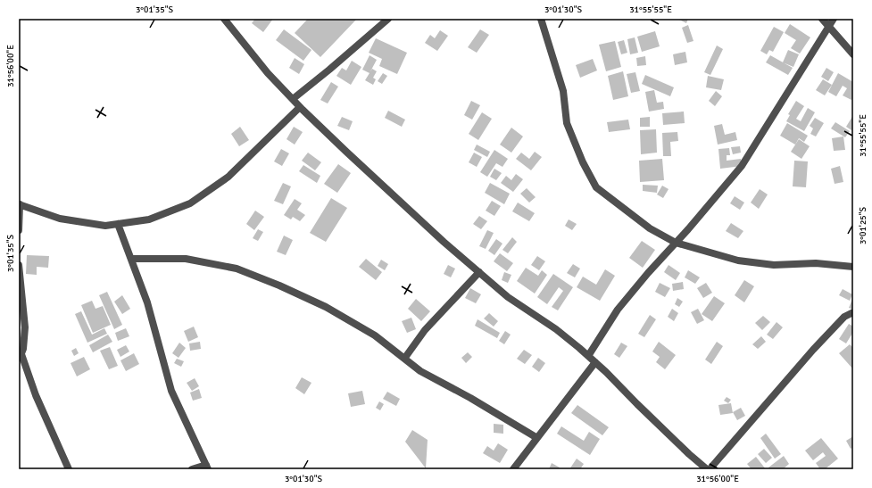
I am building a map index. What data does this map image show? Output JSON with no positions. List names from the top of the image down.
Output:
{
  "coordinates": [
    "3°01'35\"S",
    "3°01'30\"S",
    "31°55'55\"E",
    "31°56'00\"E",
    "3°01'25\"S"
  ]
}
